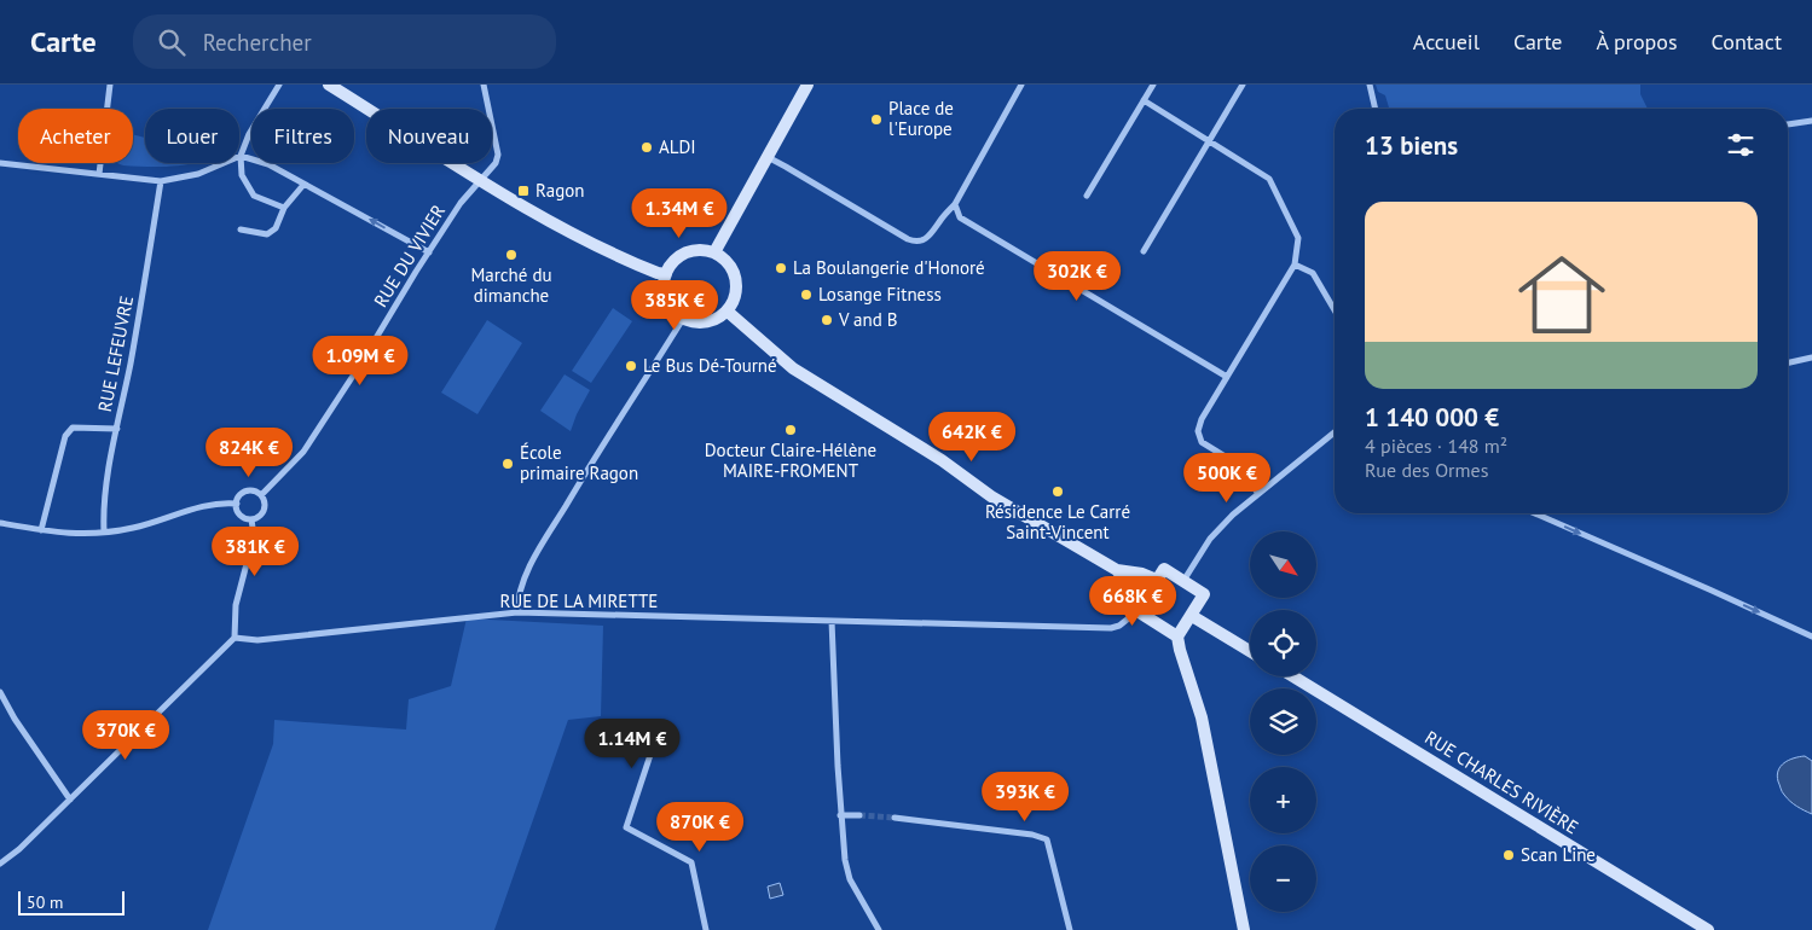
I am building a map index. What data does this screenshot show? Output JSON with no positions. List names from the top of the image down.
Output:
{
  "streets": {
    "main road": ["RUE CHARLES RIVIÈRE"],
    "street": ["RUE DU VIVIER", "RUE LEFEUVRE", "RUE DE LA MIRETTE"]
  },
  "places": {
    "other": [
      "Place de l'Europe",
      "ALDI",
      "Marché du dimanche",
      "La Boulangerie d'Honoré",
      "Losange Fitness",
      "V and B",
      "Le Bus Dé-Tourné",
      "Docteur Claire-Hélène MAIRE-FROMENT",
      "École primaire Ragon",
      "Résidence Le Carré Saint-Vincent",
      "Scan Line"
    ],
    "transit": ["Ragon"]
  },
  "scale_bar": "50 m",
  "north": "bottom right",
  "page": {
    "header": "Carte",
    "search": "Rechercher",
    "nav": [
      "Accueil",
      "Carte",
      "À propos",
      "Contact"
    ],
    "chip": [
      "Acheter",
      "Louer",
      "Filtres",
      "Nouveau"
    ],
    "heading": "13 biens",
    "list": [
      {
        "name": "1 140 000 €",
        "note": "4 pièces · 148 m² · Rue des Ormes"
      }
    ],
    "price": [
      "1.34M €",
      "302K €",
      "385K €",
      "1.09M €",
      "642K €",
      "824K €",
      "500K €",
      "381K €",
      "668K €",
      "370K €",
      "1.14M €",
      "393K €",
      "870K €"
    ],
    "map_buttons": ["+", "−"],
    "scale": "50 m"
  }
}
